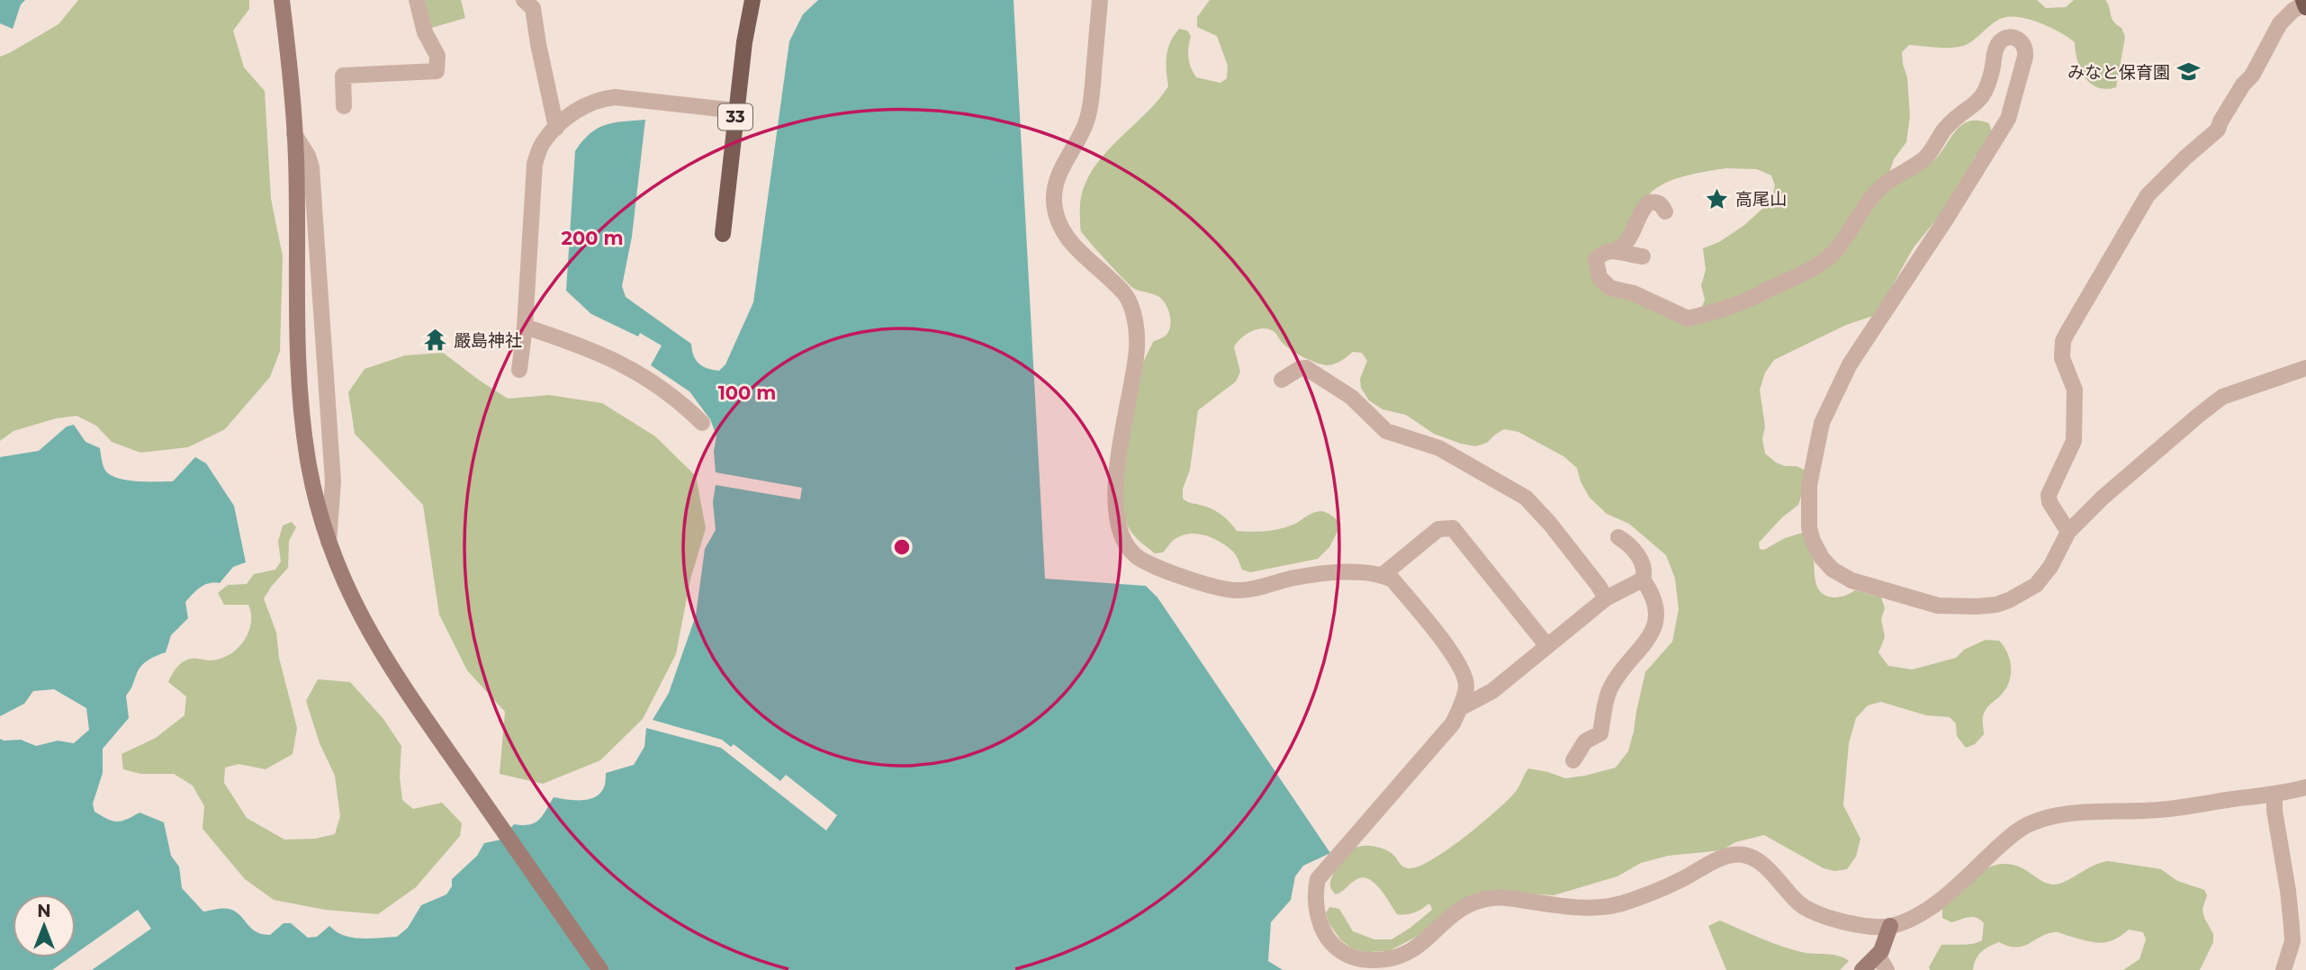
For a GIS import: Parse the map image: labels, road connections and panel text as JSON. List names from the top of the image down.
{
  "streets": {
    "main road": ["33"]
  },
  "places": {
    "school or university": ["みなと保育園"],
    "place": ["高尾山"],
    "temple": ["嚴島神社"]
  },
  "north": "top",
  "rings": ["200 m", "100 m"]
}
